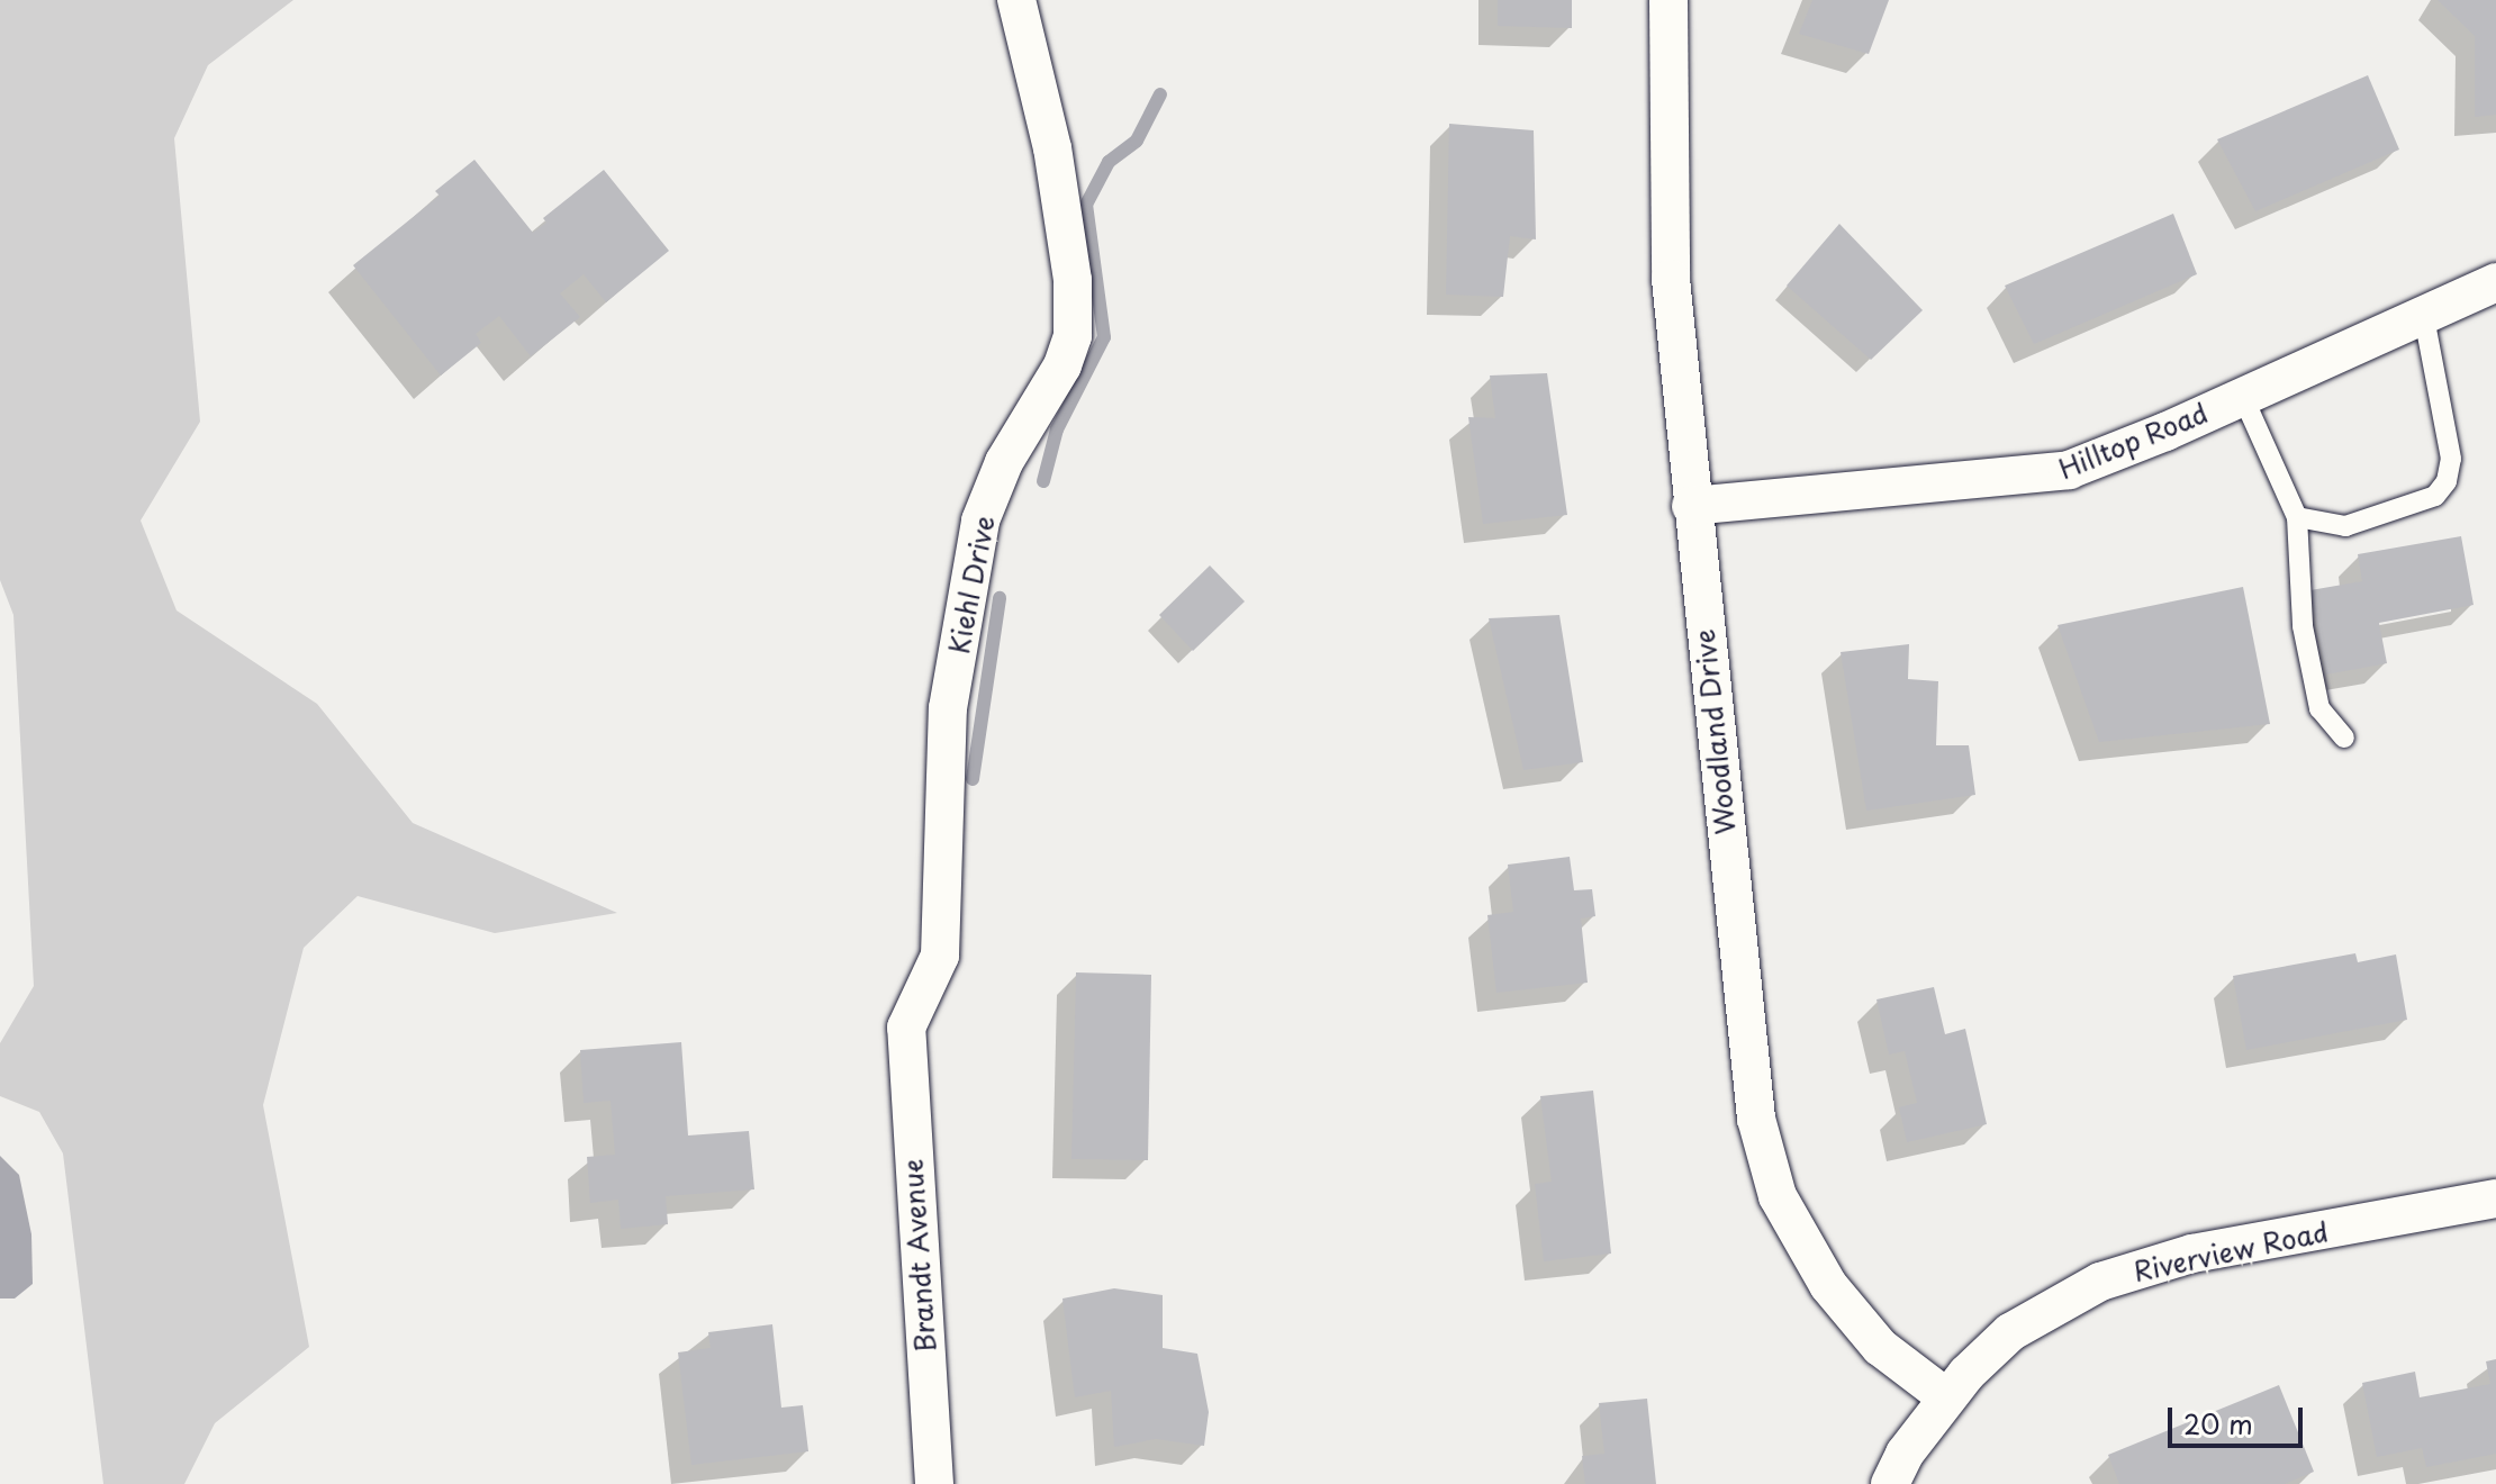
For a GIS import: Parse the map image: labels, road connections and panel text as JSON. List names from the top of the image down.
{
  "streets": {
    "street": [
      "Hilltop Road",
      "Kiehl Drive",
      "Woodland Drive",
      "Riverview Road",
      "Brandt Avenue"
    ]
  },
  "crossings": [
    ["Hilltop Road", "Woodland Drive"],
    ["Kiehl Drive", "Brandt Avenue"],
    ["Woodland Drive", "Riverview Road"]
  ],
  "scale_bar": "20 m"
}
